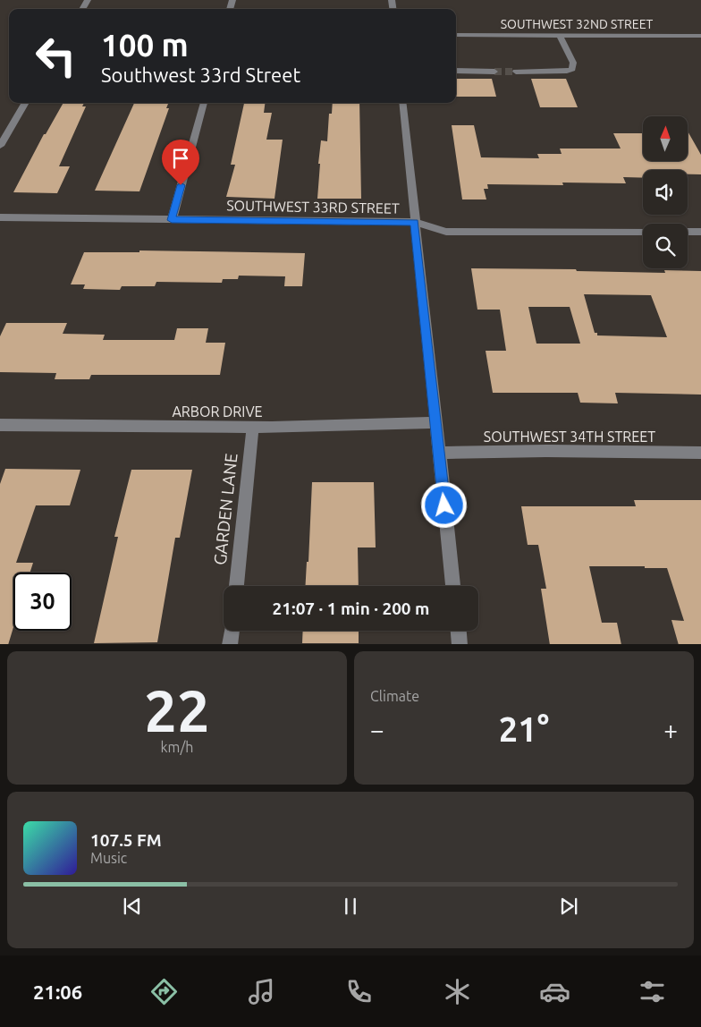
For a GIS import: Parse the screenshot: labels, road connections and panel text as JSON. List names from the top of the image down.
{
  "streets": {
    "street": [
      "SOUTHWEST 32ND STREET",
      "SOUTHWEST 33RD STREET",
      "ARBOR DRIVE",
      "SOUTHWEST 34TH STREET",
      "GARDEN LANE"
    ]
  },
  "crossings": [
    ["ARBOR DRIVE", "GARDEN LANE"]
  ],
  "north": "top",
  "page": {
    "turn": ["100 m", "Southwest 33rd Street"],
    "limit": "30",
    "trip": "21:07 · 1 min · 200 m",
    "tile": [
      ["22", "km/h"],
      "Climate"
    ],
    "heat": ["−", "21°", "+"],
    "song": ["107.5 FM", "Music"],
    "tabs": "21:06"
  }
}
